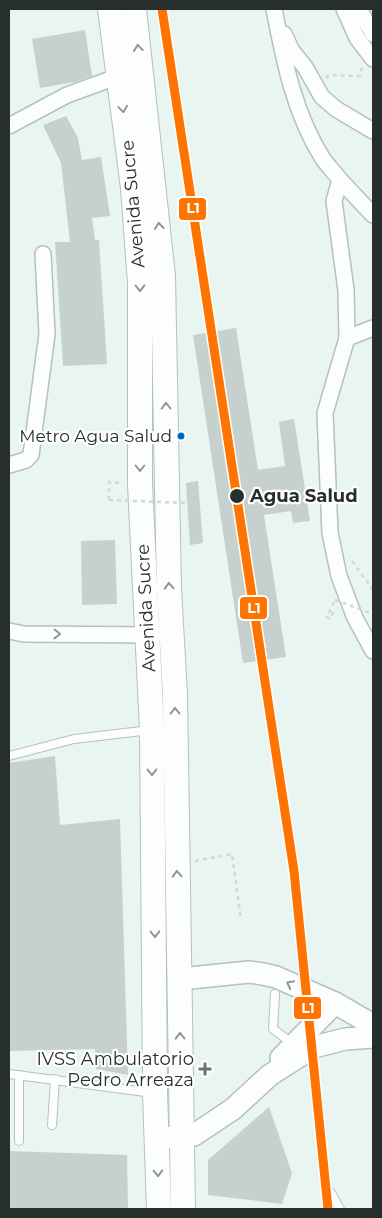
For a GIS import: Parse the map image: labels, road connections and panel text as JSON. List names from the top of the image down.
{
  "streets": {
    "main road": ["Avenida Sucre"]
  },
  "places": {
    "other": ["Metro Agua Salud", "Agua Salud"],
    "health": ["IVSS Ambulatorio Pedro Arreaza"]
  },
  "lines": ["transit line L1"]
}
